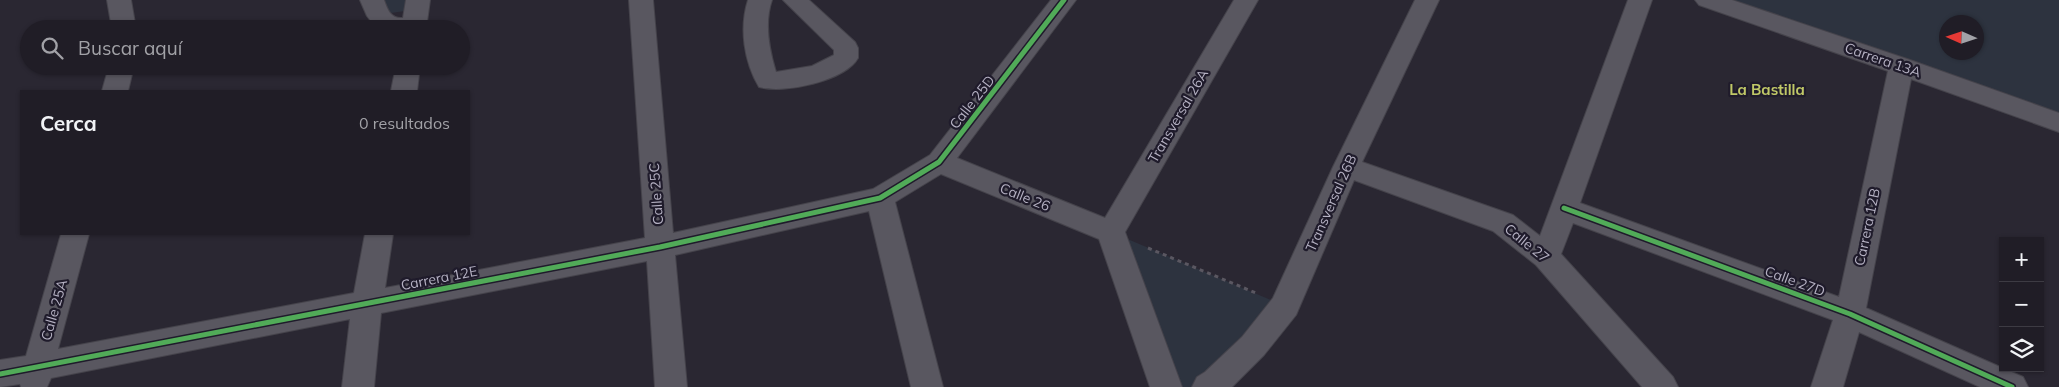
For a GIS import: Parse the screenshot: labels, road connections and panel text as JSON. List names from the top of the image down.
{
  "streets": {
    "street": [
      "Carrera 13A",
      "Calle 25D",
      "Transversal 26A",
      "Calle 25C",
      "Calle 26",
      "Transversal 26B",
      "Carrera 12B",
      "Calle 27",
      "Carrera 12E",
      "Calle 27D",
      "Calle 25A"
    ]
  },
  "crossings": [
    ["Carrera 13A", "Carrera 12B"],
    ["Calle 25D", "Calle 26"],
    ["Calle 25D", "Carrera 12E"],
    ["Transversal 26A", "Calle 26"],
    ["Calle 25C", "Carrera 12E"],
    ["Transversal 26B", "Calle 27"],
    ["Carrera 12B", "Calle 27D"],
    ["Carrera 12E", "Calle 25A"]
  ],
  "districts": ["La Bastilla"],
  "north": "left",
  "page": {
    "search": "Buscar aquí",
    "heading": ["Cerca", "0 resultados"],
    "map_buttons": ["+", "−"]
  }
}
